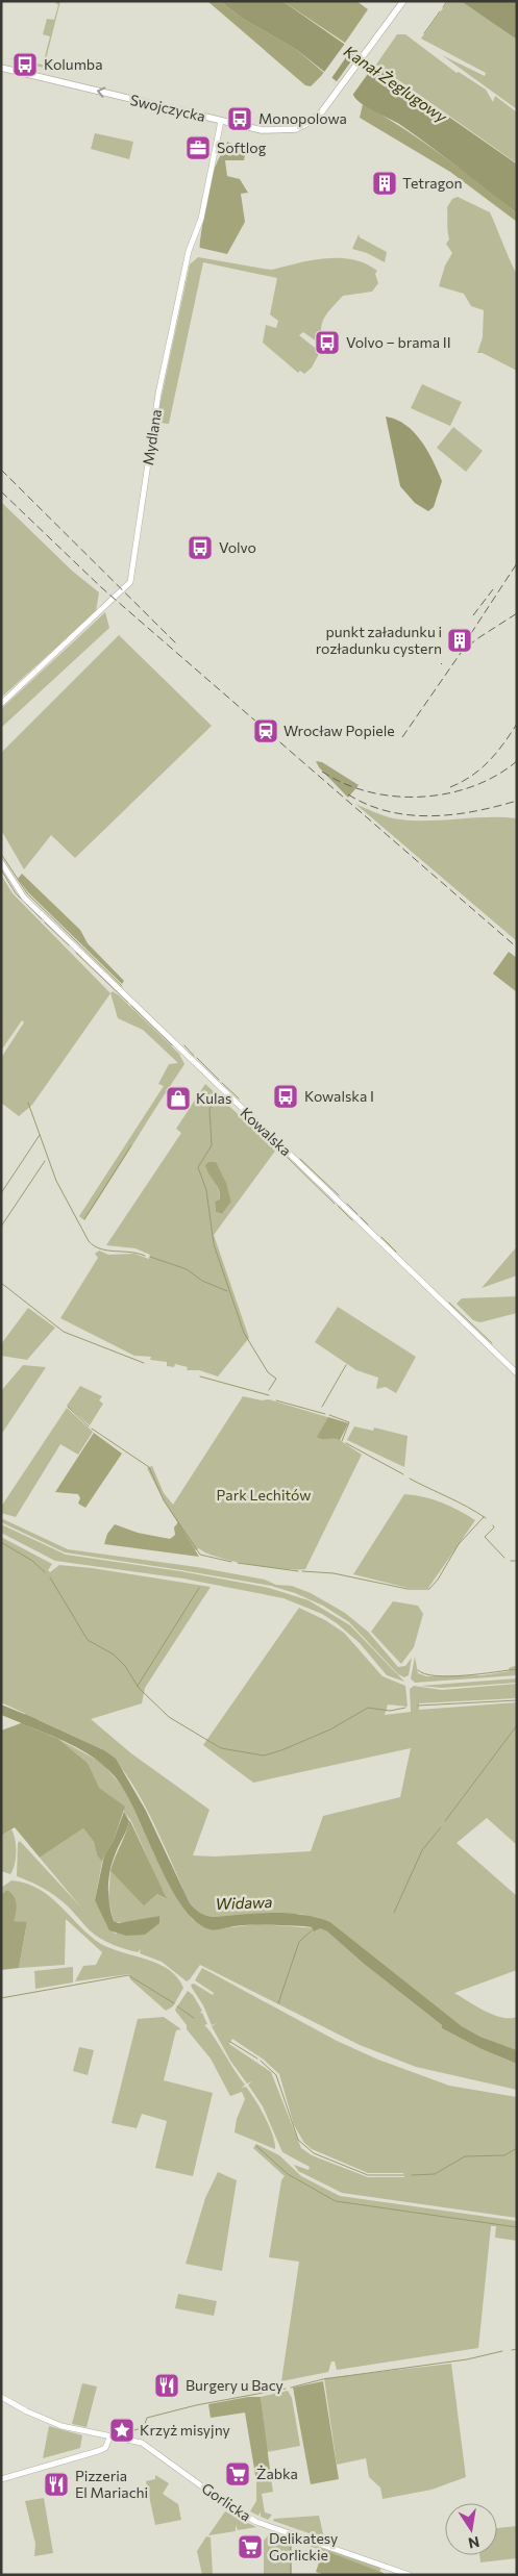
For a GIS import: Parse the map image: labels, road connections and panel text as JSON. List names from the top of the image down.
{
  "streets": {
    "main road": ["Swojczycka"],
    "street": ["Mydlana", "Kowalska", "Gorlicka"]
  },
  "crossings": [
    ["Swojczycka", "Mydlana"]
  ],
  "one_way": ["Swojczycka"],
  "water": ["Kanał Żeglugowy", "Widawa"],
  "parks": ["Park Lechitów"],
  "places": {
    "bus stop": [
      "Kolumba",
      "Monopolowa",
      "Volvo – brama II",
      "Volvo",
      "Kowalska I"
    ],
    "office": ["Softlog"],
    "building": ["Tetragon", "punkt załadunku i rozładunku cystern"],
    "station": ["Wrocław Popiele"],
    "shop": ["Kulas"],
    "restaurant": ["Burgery u Bacy", "Pizzeria El Mariachi"],
    "place": ["Krzyż misyjny"],
    "supermarket": ["Żabka", "Delikatesy Gorlickie"]
  },
  "north": "bottom"
}
